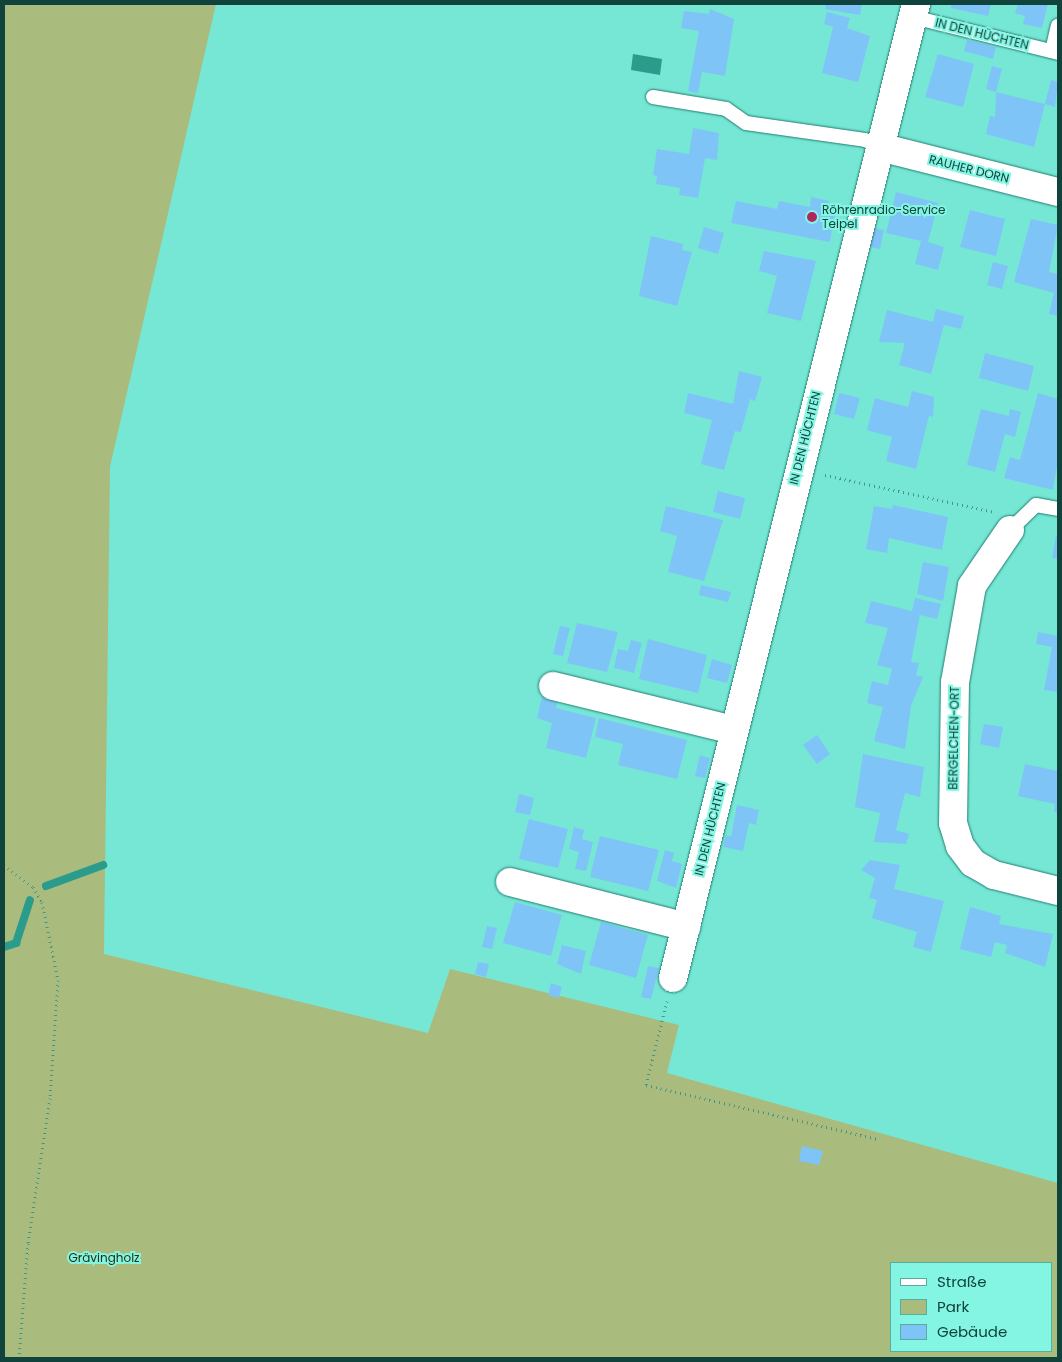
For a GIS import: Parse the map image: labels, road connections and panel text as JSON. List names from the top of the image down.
{
  "streets": {
    "street": ["IN DEN HÜCHTEN", "RAUHER DORN", "BERGELCHEN-ORT"]
  },
  "crossings": [
    ["IN DEN HÜCHTEN", "RAUHER DORN"]
  ],
  "parks": ["Grävingholz"],
  "places": ["Röhrenradio-Service Teipel"],
  "legend": ["Straße", "Park", "Gebäude"]
}
